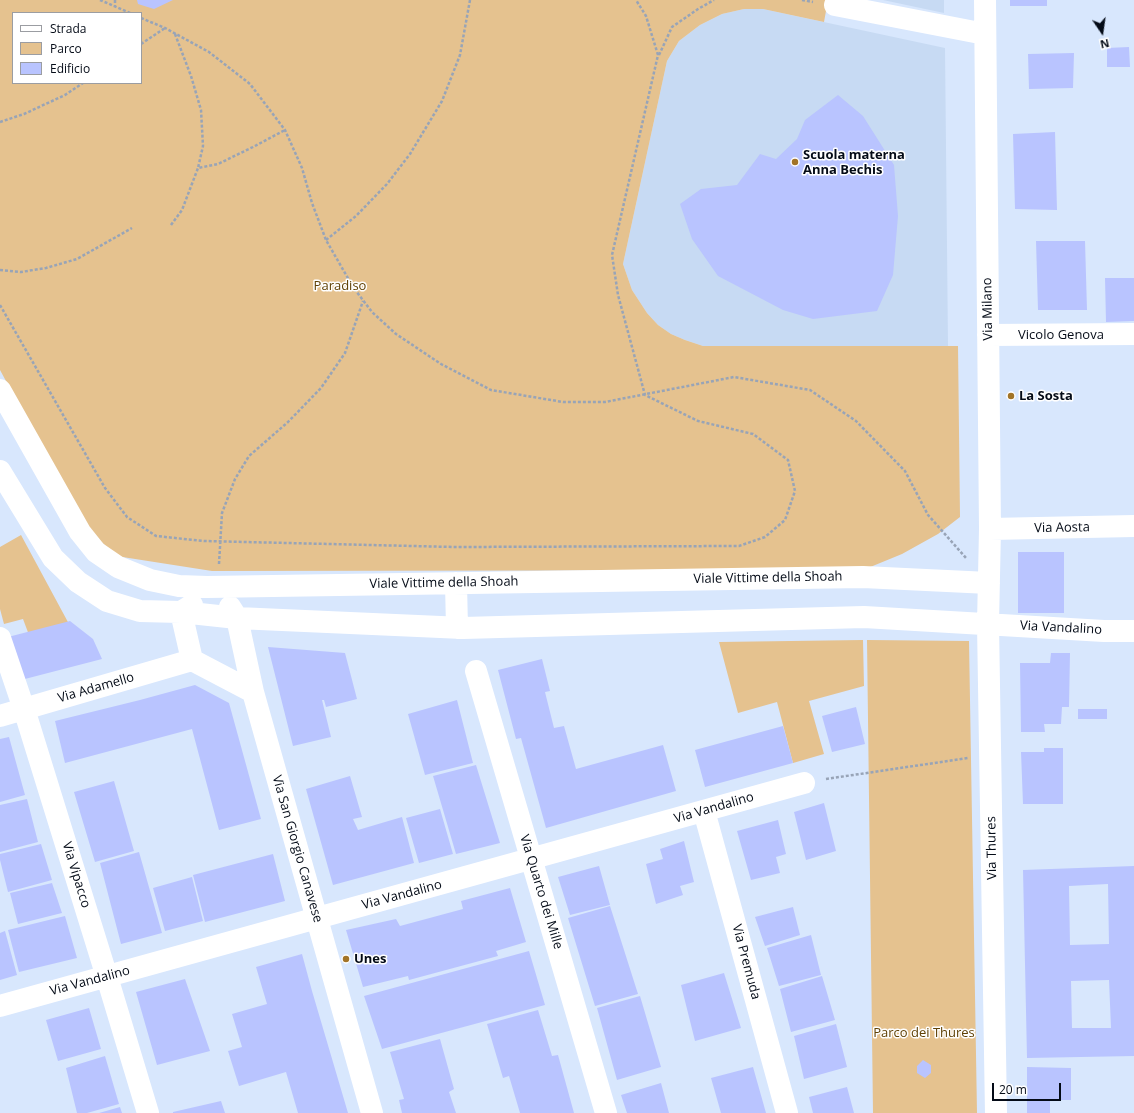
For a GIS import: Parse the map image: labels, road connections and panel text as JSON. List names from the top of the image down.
{
  "streets": {
    "street": [
      "Via Milano",
      "Vicolo Genova",
      "Via Aosta",
      "Viale Vittime della Shoah",
      "Via Vandalino",
      "Via Adamello",
      "Via Thures",
      "Via San Giorgio Canavese",
      "Via Vipacco",
      "Via Quarto dei Mille",
      "Via Premuda"
    ]
  },
  "crossings": [
    ["Via Milano", "Vicolo Genova"],
    ["Via Milano", "Via Aosta"],
    ["Via Milano", "Viale Vittime della Shoah"],
    ["Via Milano", "Via Thures"],
    ["Viale Vittime della Shoah", "Via Thures"],
    ["Viale Vittime della Shoah", "Via San Giorgio Canavese"],
    ["Via Vandalino", "Via Thures"],
    ["Via Vandalino", "Via San Giorgio Canavese"],
    ["Via Vandalino", "Via Vipacco"],
    ["Via Vandalino", "Via Quarto dei Mille"],
    ["Via Vandalino", "Via Premuda"],
    ["Via Adamello", "Via Vipacco"]
  ],
  "parks": ["Paradiso", "Parco dei Thures"],
  "places": ["Scuola materna Anna Bechis", "La Sosta", "Unes"],
  "legend": ["Strada", "Parco", "Edificio"],
  "scale_bar": "20 m",
  "north": "bottom"
}
